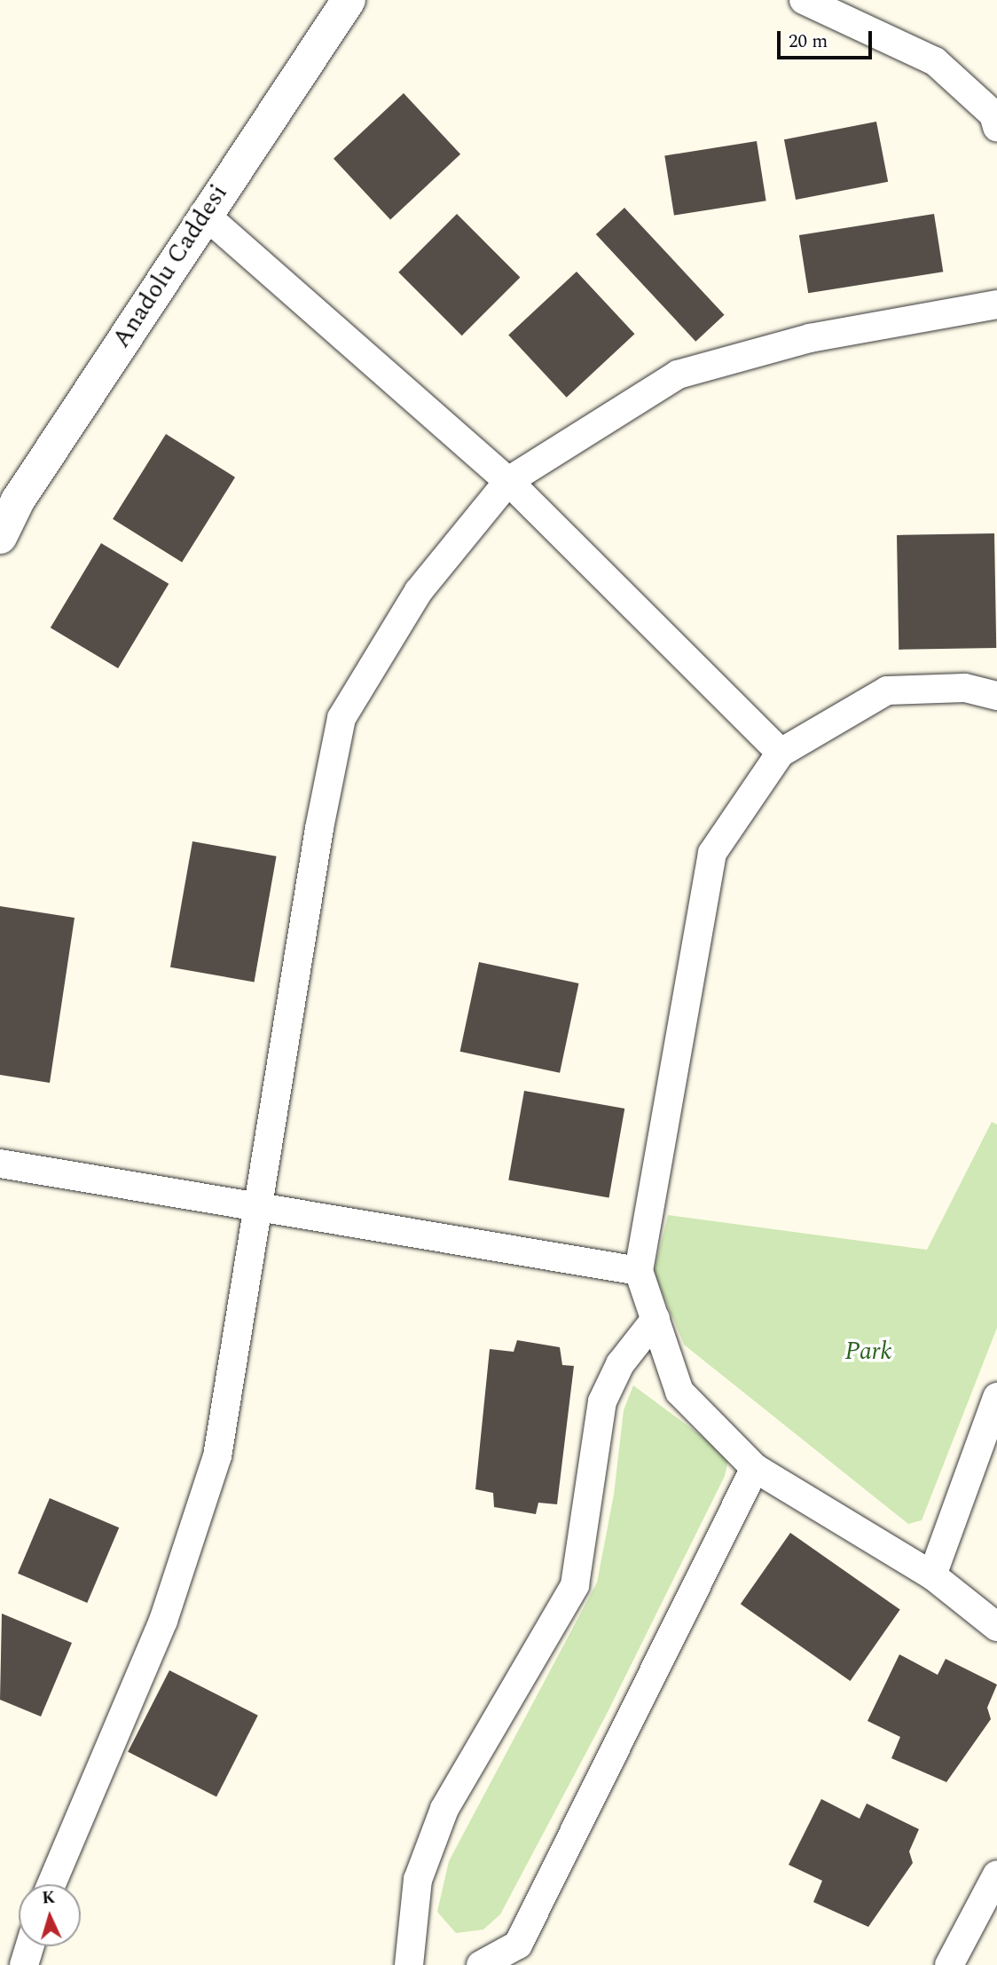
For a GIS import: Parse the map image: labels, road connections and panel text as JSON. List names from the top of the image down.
{
  "streets": {
    "street": ["Anadolu Caddesi"]
  },
  "parks": ["Park"],
  "scale_bar": "20 m",
  "north": "top"
}
